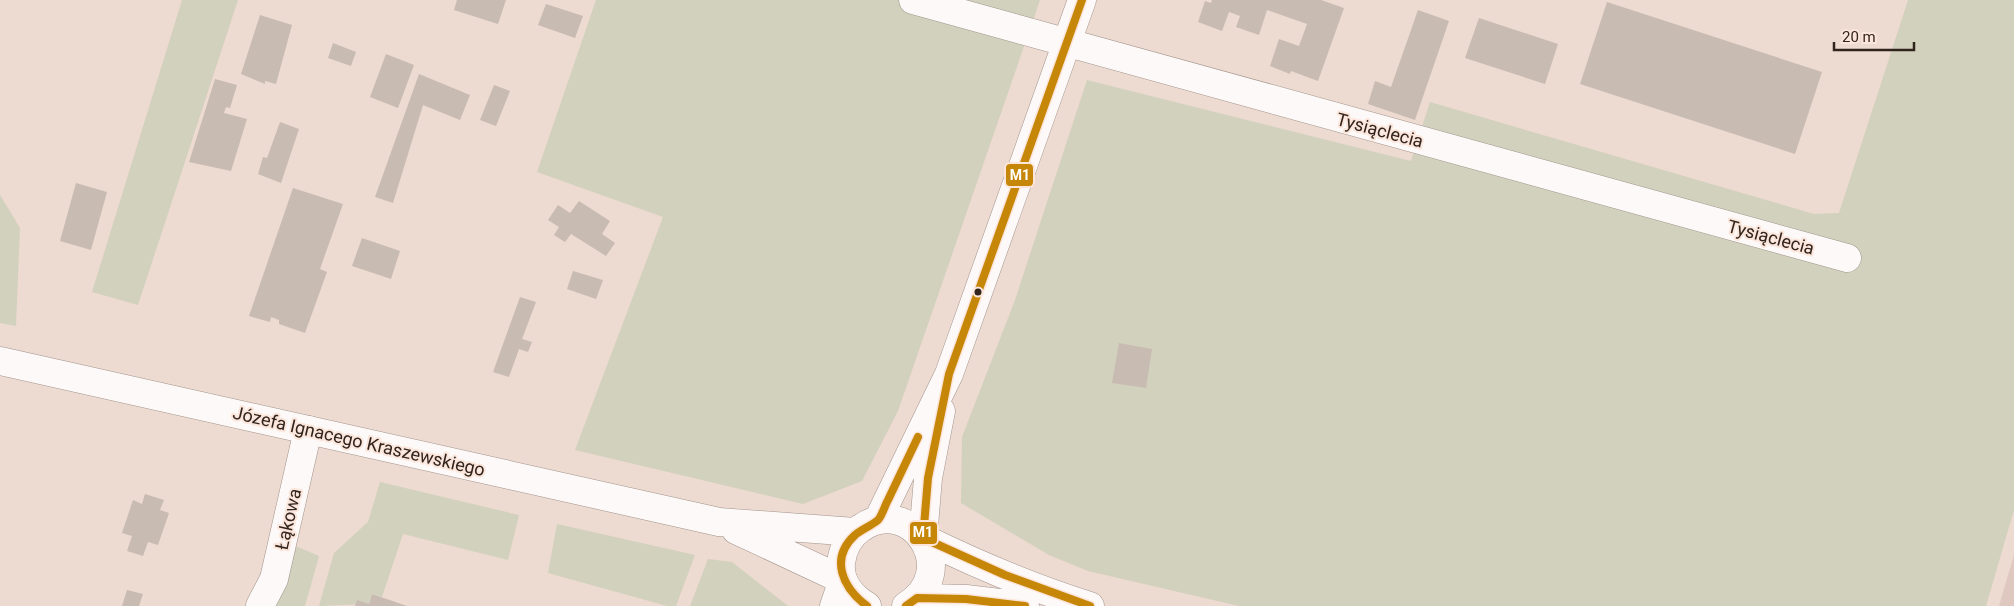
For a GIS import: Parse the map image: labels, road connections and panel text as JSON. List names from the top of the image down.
{
  "streets": {
    "street": ["Tysiąclecia", "Józefa Ignacego Kraszewskiego", "Łąkowa"]
  },
  "crossings": [
    ["Józefa Ignacego Kraszewskiego", "Łąkowa"]
  ],
  "lines": ["transit line M1"],
  "scale_bar": "20 m"
}
